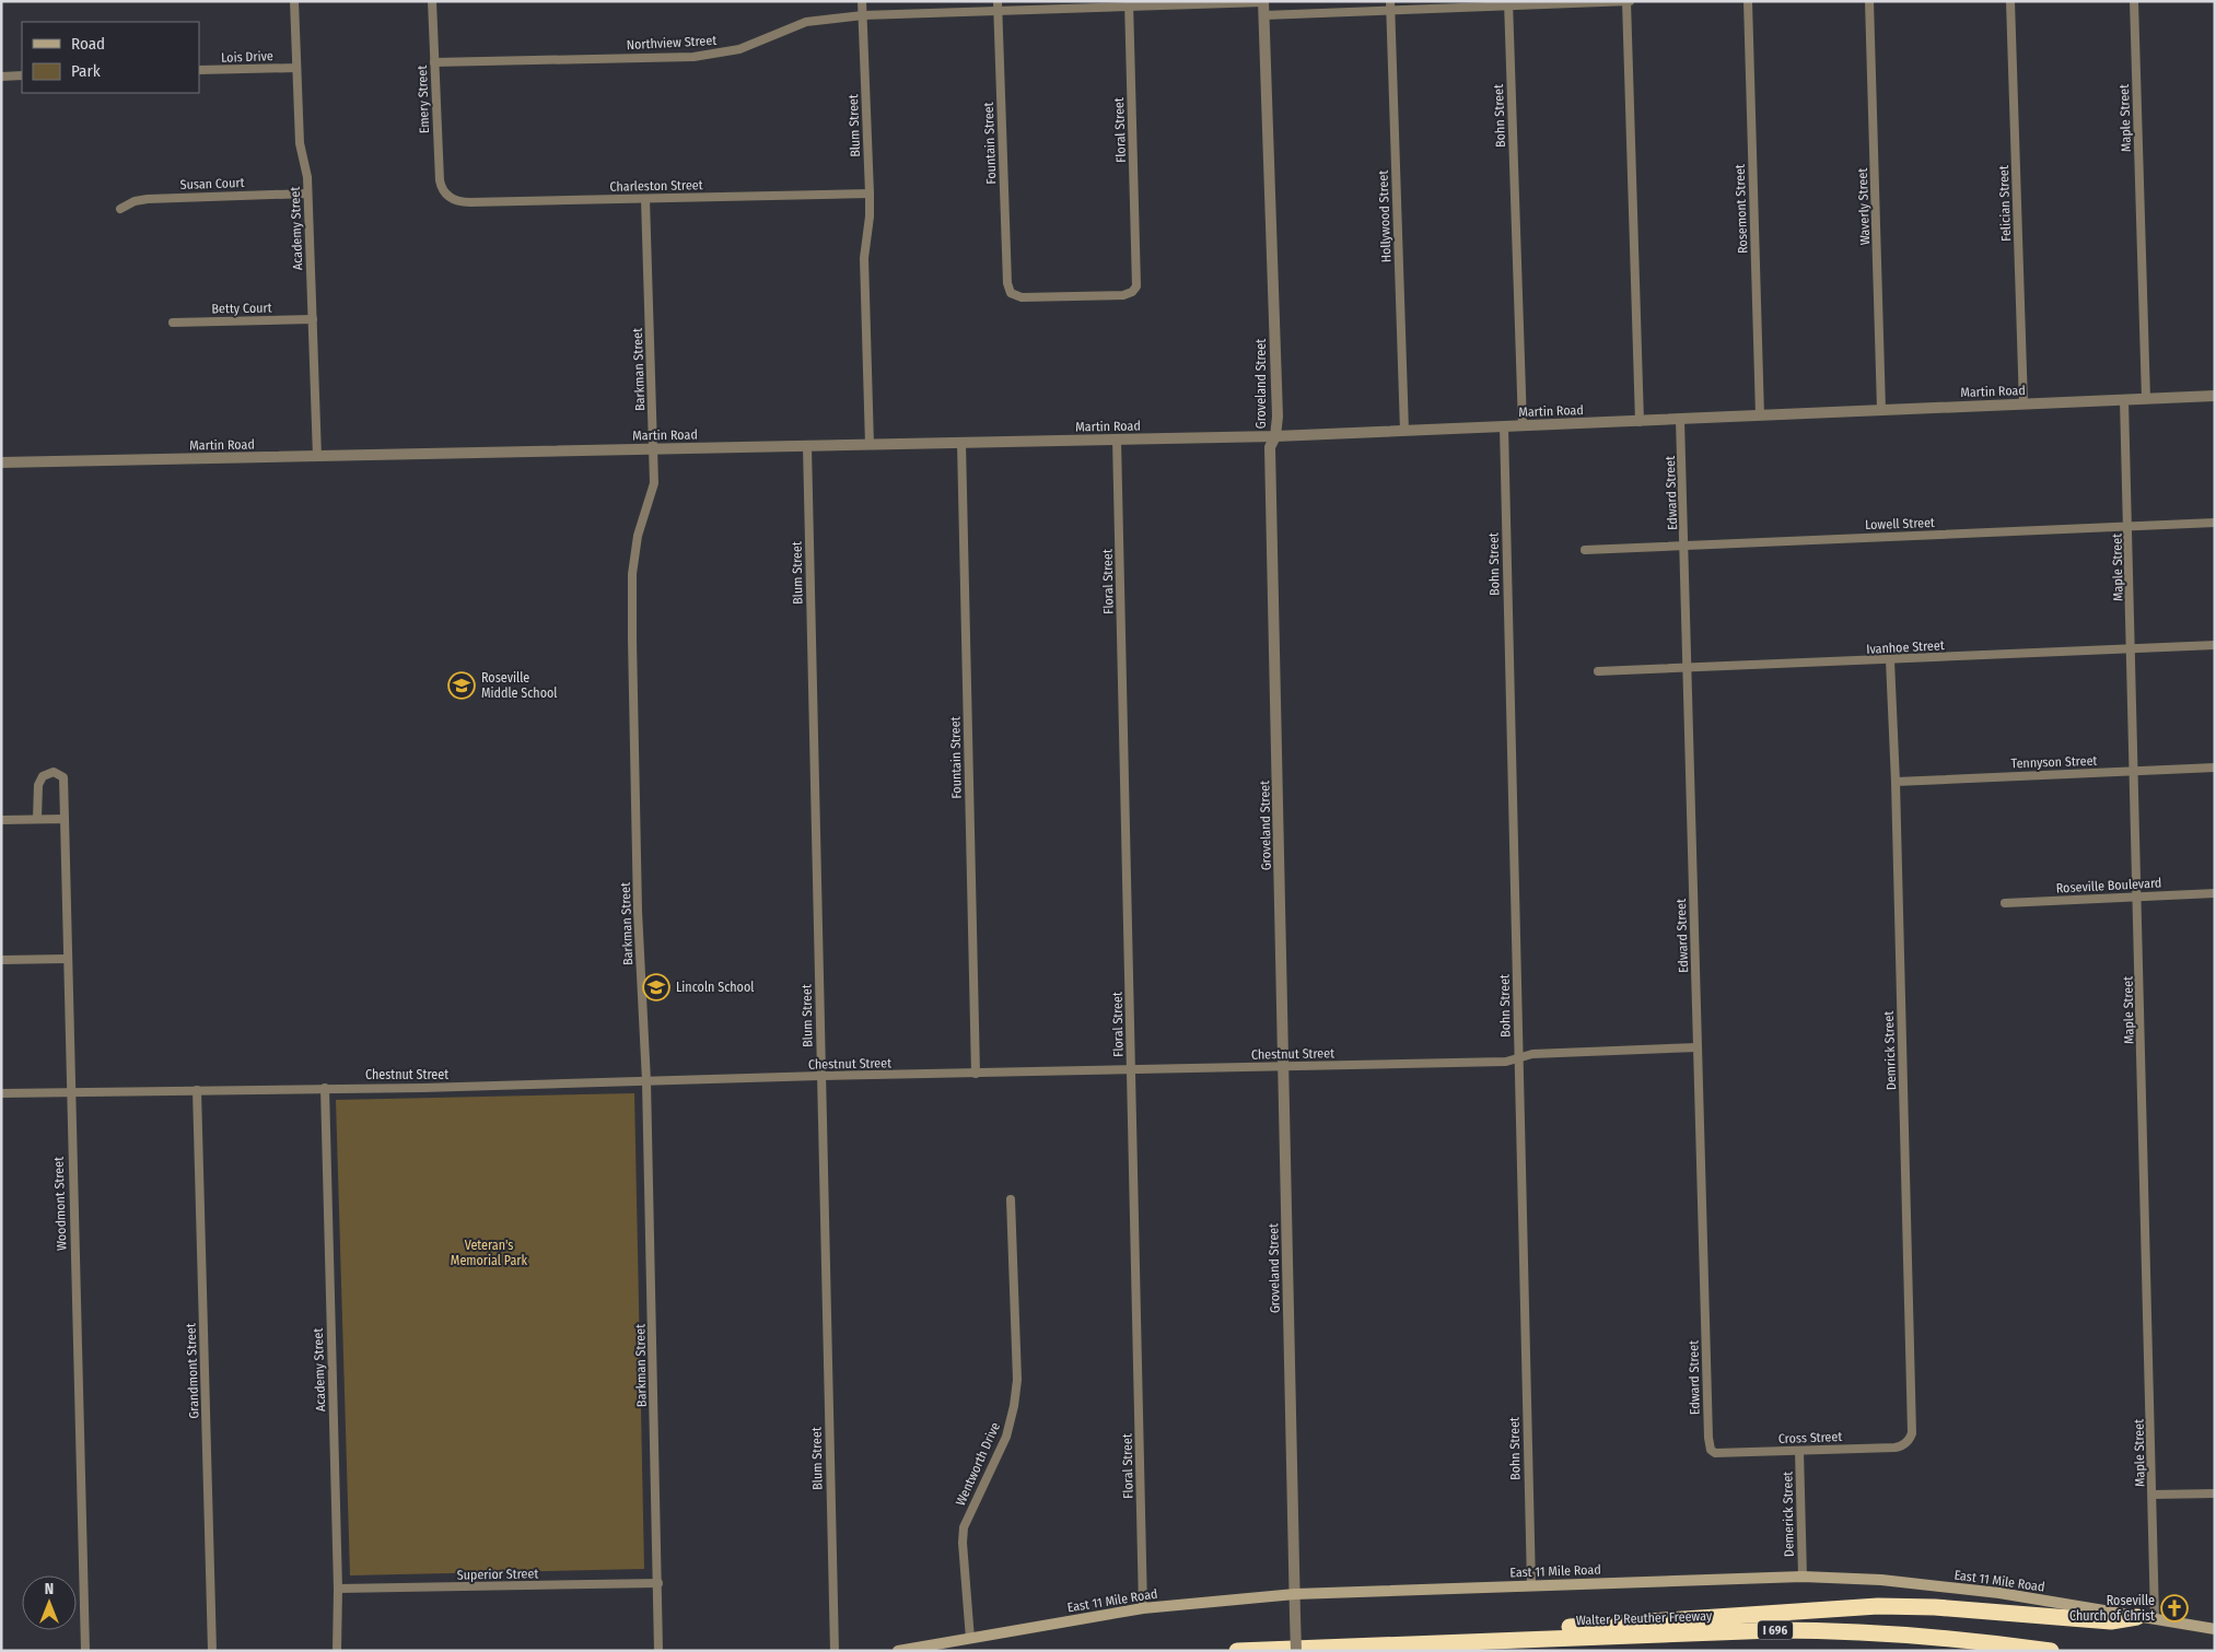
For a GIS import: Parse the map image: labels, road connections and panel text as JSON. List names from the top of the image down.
{
  "streets": {
    "highway": ["Walter P Reuther Freeway", "I 696"],
    "main road": ["East 11 Mile Road"],
    "street": [
      "Northview Street",
      "Lois Drive",
      "Emery Street",
      "Bohn Street",
      "Maple Street",
      "Blum Street",
      "Floral Street",
      "Fountain Street",
      "Susan Court",
      "Charleston Street",
      "Felician Street",
      "Waverly Street",
      "Rosemont Street",
      "Hollywood Street",
      "Academy Street",
      "Betty Court",
      "Barkman Street",
      "Groveland Street",
      "Martin Road",
      "Edward Street",
      "Lowell Street",
      "Ivanhoe Street",
      "Tennyson Street",
      "Roseville Boulevard",
      "Demrick Street",
      "Chestnut Street",
      "Woodmont Street",
      "Grandmont Street",
      "Cross Street",
      "Wentworth Drive",
      "Demerick Street",
      "Superior Street"
    ]
  },
  "crossings": [
    ["Northview Street", "Emery Street"],
    ["Northview Street", "Blum Street"],
    ["Northview Street", "Floral Street"],
    ["Northview Street", "Fountain Street"],
    ["Northview Street", "Groveland Street"],
    ["Lois Drive", "Academy Street"],
    ["Emery Street", "Charleston Street"],
    ["Bohn Street", "Martin Road"],
    ["Bohn Street", "Chestnut Street"],
    ["Bohn Street", "East 11 Mile Road"],
    ["Maple Street", "Martin Road"],
    ["Maple Street", "Lowell Street"],
    ["Maple Street", "Ivanhoe Street"],
    ["Maple Street", "Tennyson Street"],
    ["Maple Street", "Roseville Boulevard"],
    ["Maple Street", "East 11 Mile Road"],
    ["Blum Street", "Charleston Street"],
    ["Blum Street", "Martin Road"],
    ["Blum Street", "Chestnut Street"],
    ["Floral Street", "Fountain Street"],
    ["Floral Street", "Martin Road"],
    ["Floral Street", "Chestnut Street"],
    ["Floral Street", "East 11 Mile Road"],
    ["Fountain Street", "Martin Road"],
    ["Fountain Street", "Chestnut Street"],
    ["Susan Court", "Academy Street"],
    ["Charleston Street", "Barkman Street"],
    ["Felician Street", "Martin Road"],
    ["Waverly Street", "Martin Road"],
    ["Rosemont Street", "Martin Road"],
    ["Hollywood Street", "Martin Road"],
    ["Academy Street", "Betty Court"],
    ["Academy Street", "Martin Road"],
    ["Academy Street", "Chestnut Street"],
    ["Academy Street", "Superior Street"],
    ["Barkman Street", "Martin Road"],
    ["Barkman Street", "Chestnut Street"],
    ["Barkman Street", "Superior Street"],
    ["Groveland Street", "Martin Road"],
    ["Groveland Street", "Chestnut Street"],
    ["Groveland Street", "East 11 Mile Road"],
    ["Martin Road", "Edward Street"],
    ["Edward Street", "Lowell Street"],
    ["Edward Street", "Ivanhoe Street"],
    ["Edward Street", "Chestnut Street"],
    ["Edward Street", "Cross Street"],
    ["Ivanhoe Street", "Demrick Street"],
    ["Tennyson Street", "Demrick Street"],
    ["Demrick Street", "Cross Street"],
    ["Chestnut Street", "Woodmont Street"],
    ["Chestnut Street", "Grandmont Street"],
    ["Cross Street", "Demerick Street"],
    ["Wentworth Drive", "East 11 Mile Road"],
    ["Demerick Street", "East 11 Mile Road"]
  ],
  "parks": ["Veteran's Memorial Park"],
  "places": {
    "school or university": ["Roseville Middle School", "Lincoln School"],
    "church": ["Roseville Church of Christ"]
  },
  "legend": ["Road", "Park"],
  "north": "top"
}
